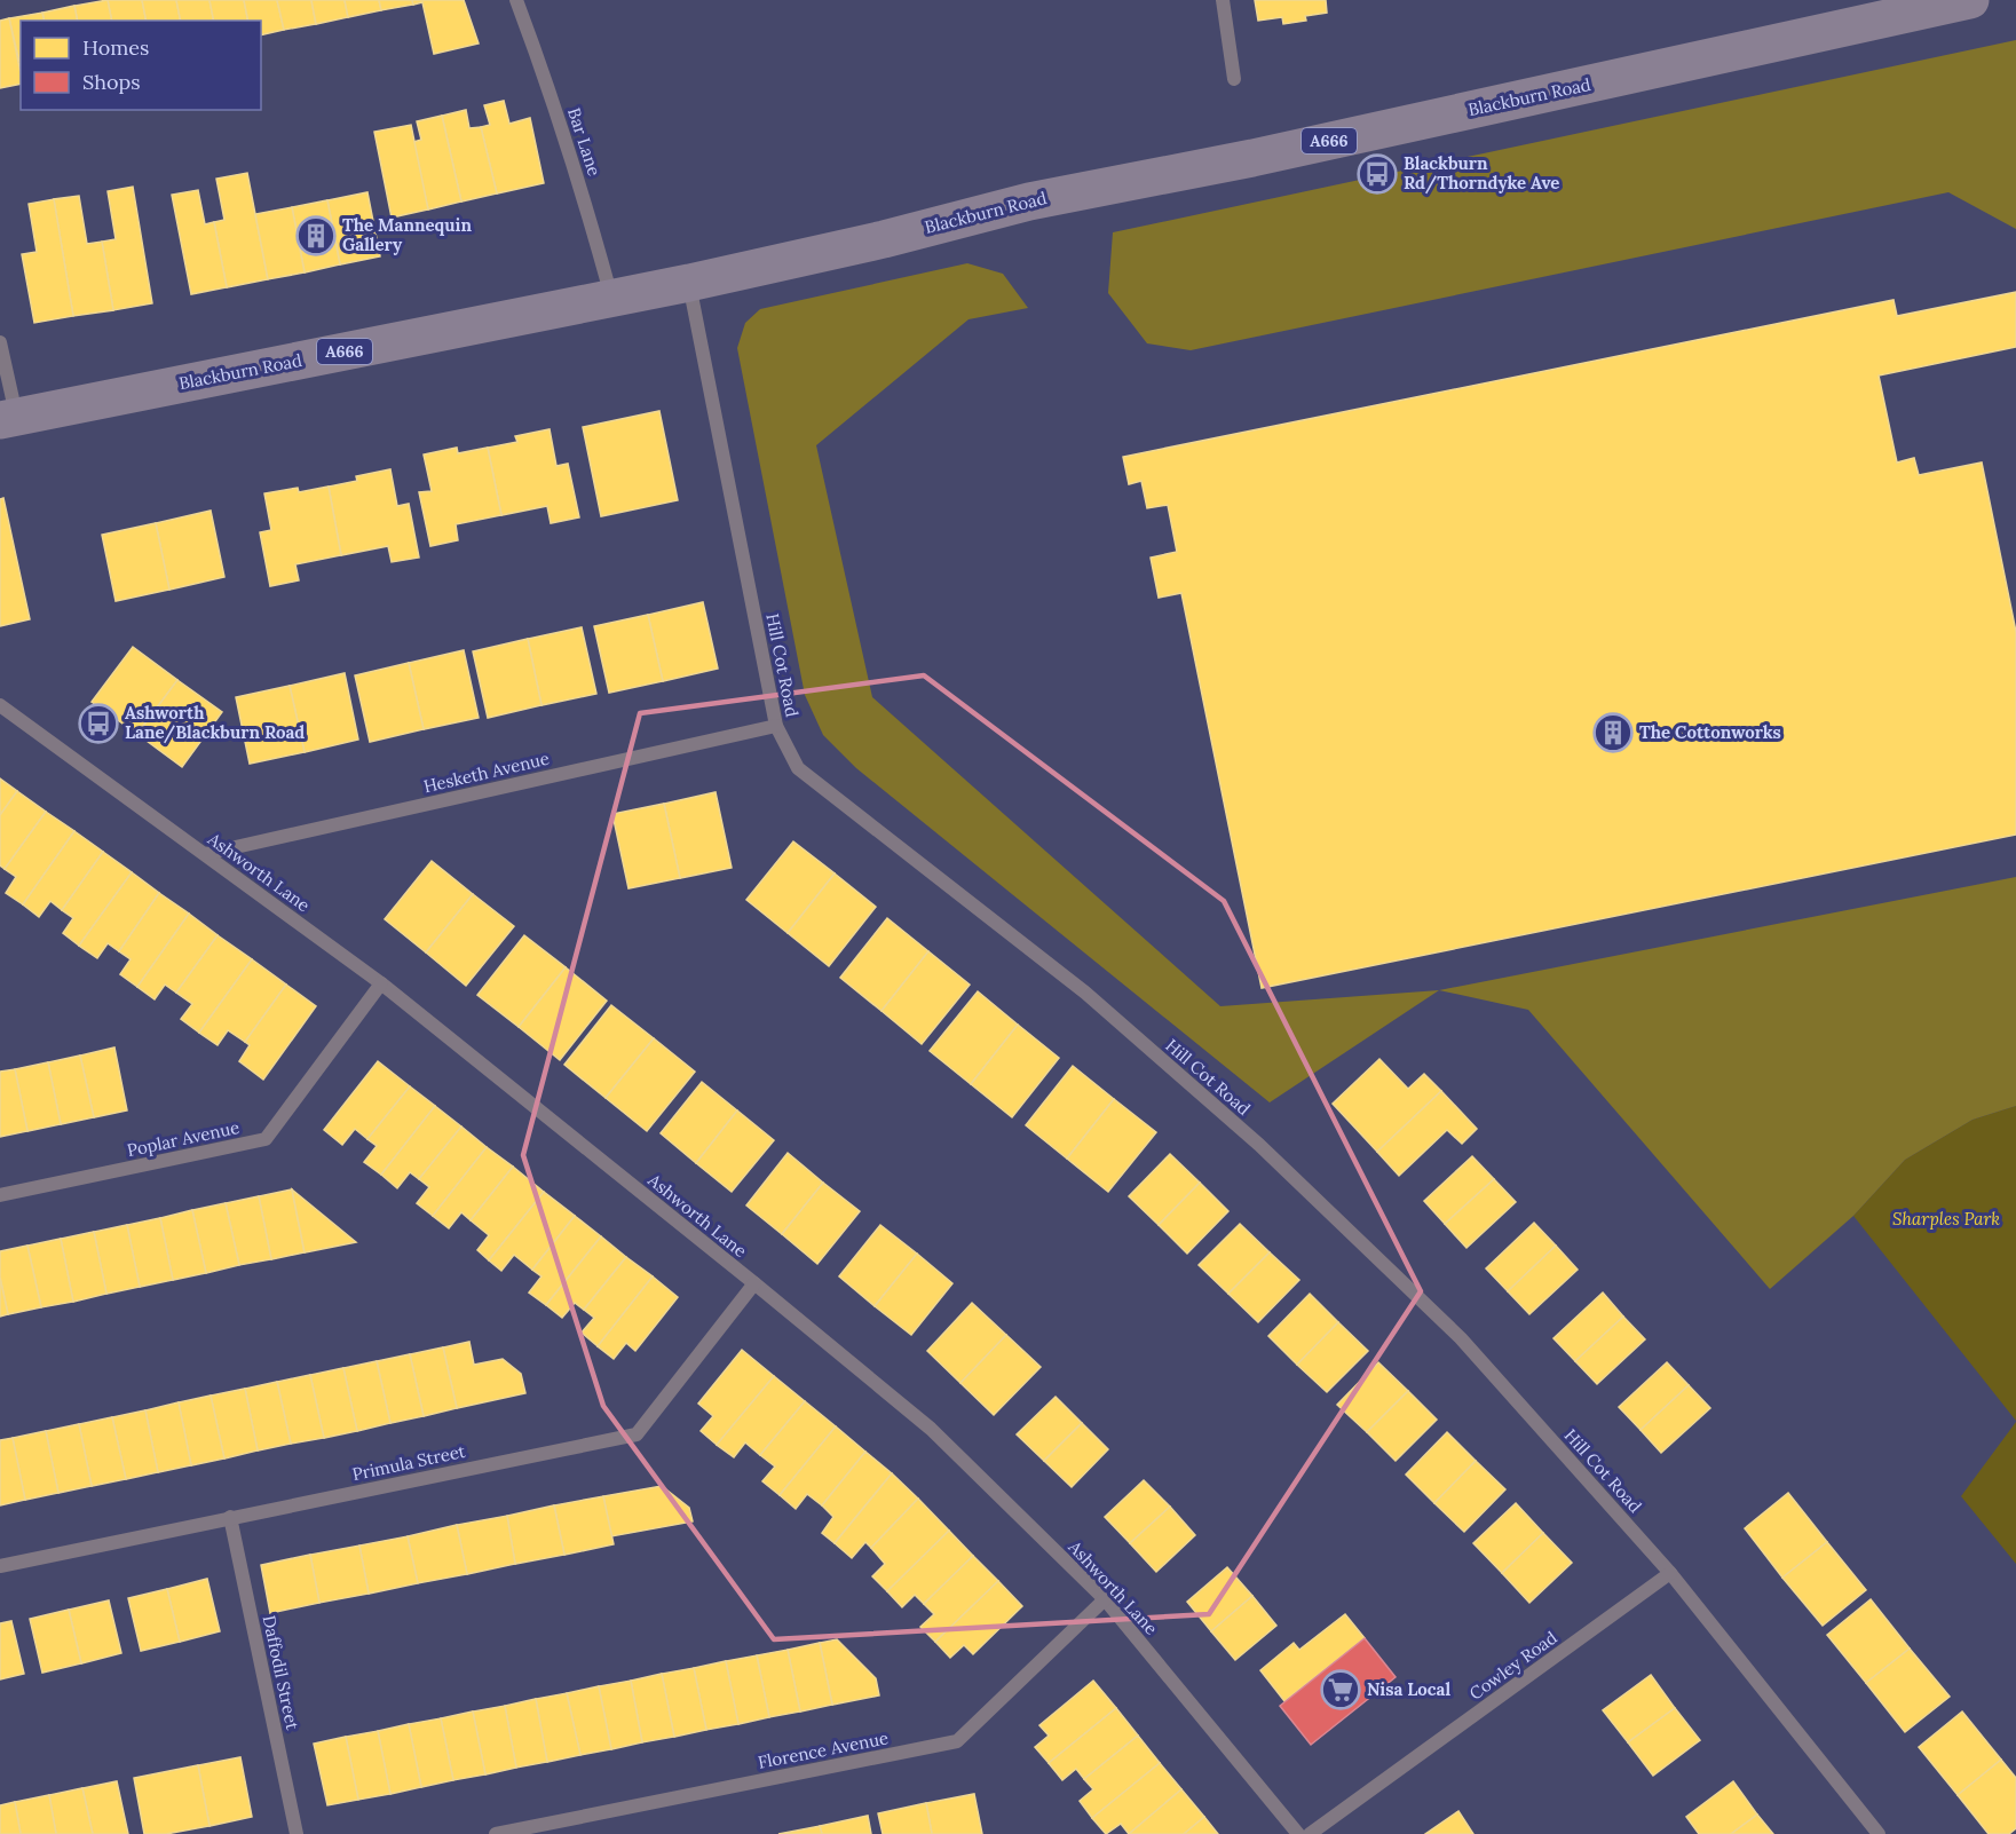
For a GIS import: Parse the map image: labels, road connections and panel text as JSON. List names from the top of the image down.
{
  "streets": {
    "highway": ["Blackburn Road", "A666"],
    "street": [
      "Bar Lane",
      "Hill Cot Road",
      "Hesketh Avenue",
      "Ashworth Lane",
      "Poplar Avenue",
      "Primula Street",
      "Cowley Road",
      "Daffodil Street",
      "Florence Avenue"
    ]
  },
  "crossings": [
    ["Blackburn Road", "Bar Lane"],
    ["Blackburn Road", "Hill Cot Road"],
    ["Hill Cot Road", "Hesketh Avenue"],
    ["Hill Cot Road", "Cowley Road"],
    ["Hesketh Avenue", "Ashworth Lane"],
    ["Ashworth Lane", "Poplar Avenue"],
    ["Ashworth Lane", "Primula Street"],
    ["Ashworth Lane", "Florence Avenue"],
    ["Primula Street", "Daffodil Street"]
  ],
  "parks": ["Sharples Park"],
  "places": {
    "bus stop": ["Blackburn Rd/Thorndyke Ave", "Ashworth Lane/Blackburn Road"],
    "building": ["The Mannequin Gallery", "The Cottonworks"],
    "supermarket": ["Nisa Local"]
  },
  "legend": ["Homes", "Shops"]
}
